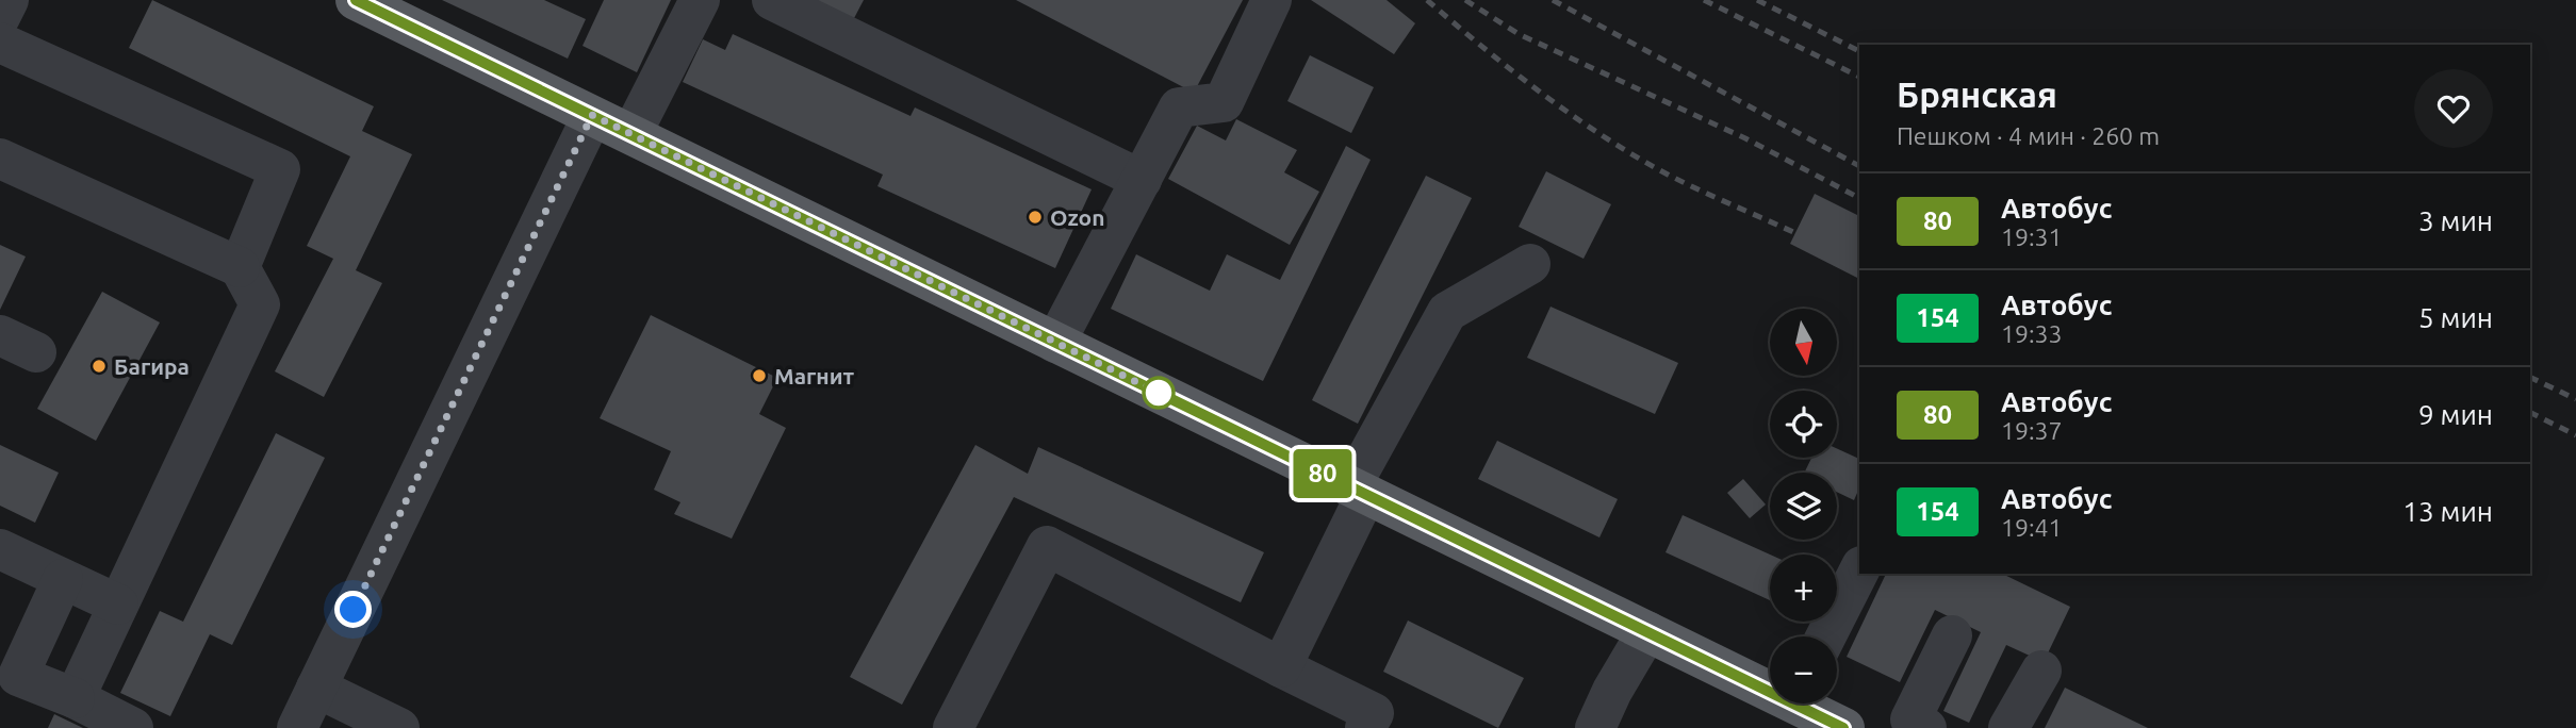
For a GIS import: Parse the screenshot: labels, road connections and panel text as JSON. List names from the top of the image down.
{
  "places": ["Ozon", "Багира", "Магнит"],
  "lines": ["bus line 80"],
  "north": "bottom",
  "page": {
    "on_map": "80",
    "heading": ["Брянская", "Пешком · 4 мин · 260 m"],
    "list": [
      {
        "mark": "80",
        "name": "Автобус",
        "note": "19:31",
        "value": "3 мин"
      },
      {
        "mark": "154",
        "name": "Автобус",
        "note": "19:33",
        "value": "5 мин"
      },
      {
        "mark": "80",
        "name": "Автобус",
        "note": "19:37",
        "value": "9 мин"
      },
      {
        "mark": "154",
        "name": "Автобус",
        "note": "19:41",
        "value": "13 мин"
      }
    ],
    "map_buttons": ["+", "−"]
  }
}
